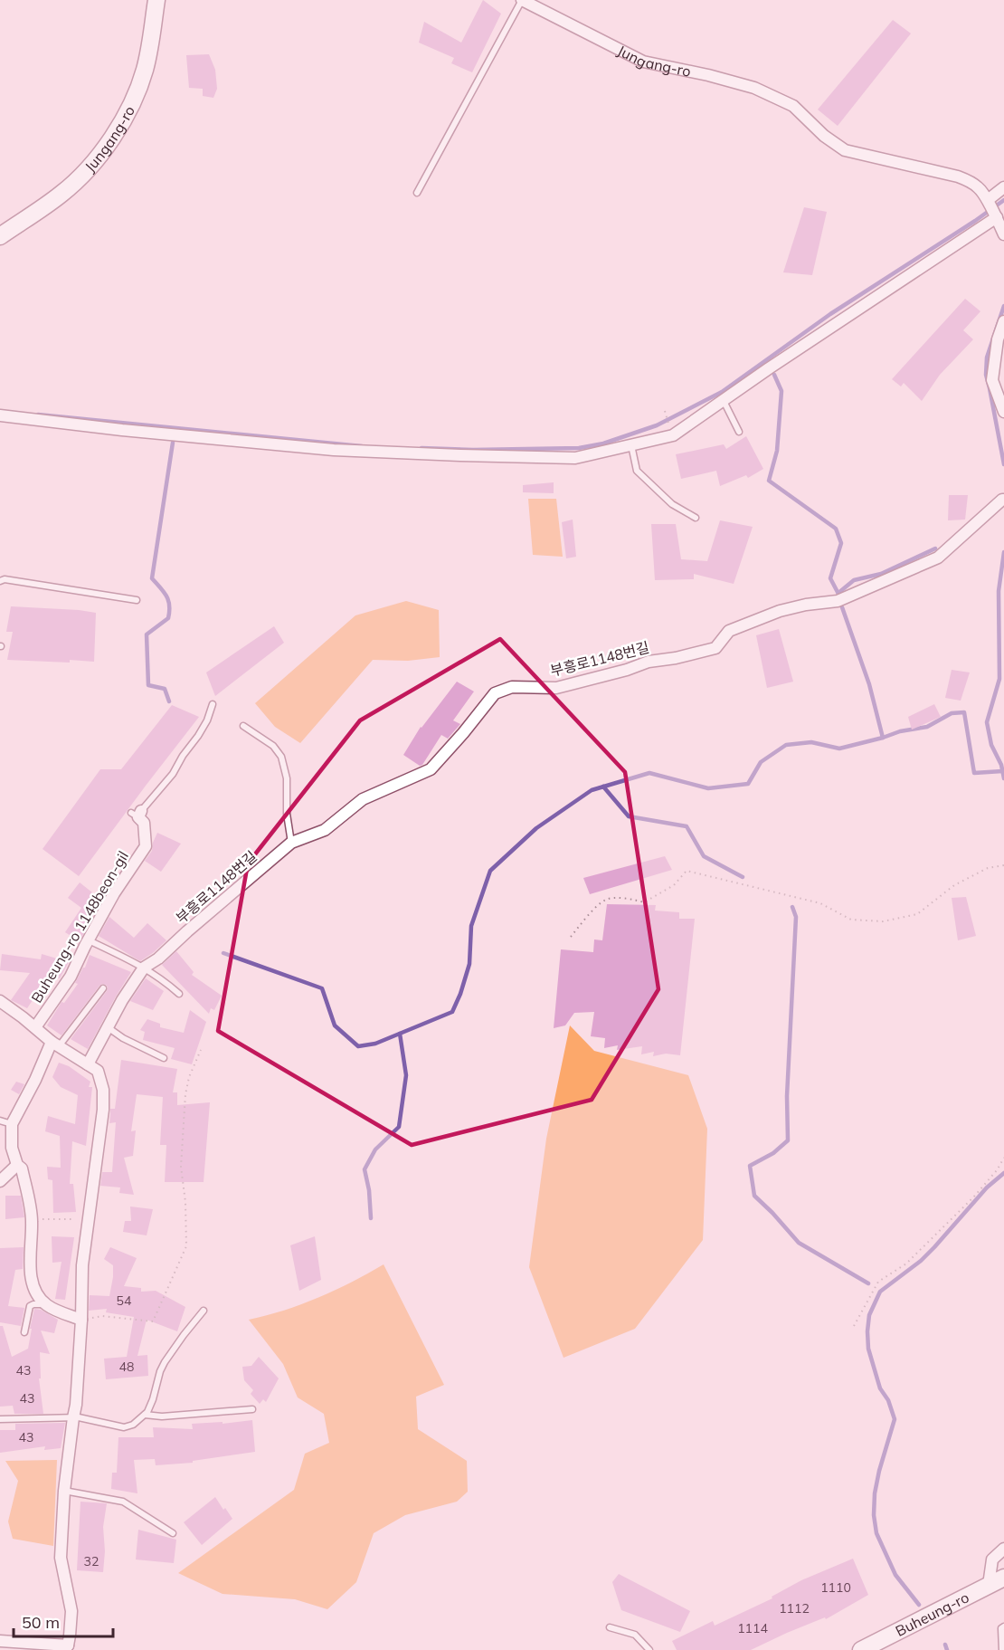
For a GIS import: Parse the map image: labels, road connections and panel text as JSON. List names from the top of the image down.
{
  "streets": {
    "main road": ["Jungang-ro", "Buheung-ro"],
    "street": ["부흥로1148번길", "Buheung-ro 1148beon-gil"]
  },
  "crossings": [
    ["부흥로1148번길", "Buheung-ro 1148beon-gil"]
  ],
  "house_numbers": [
    "54",
    "48",
    "43",
    "43",
    "43",
    "32",
    "1110",
    "1112",
    "1114"
  ],
  "scale_bar": "50 m"
}
